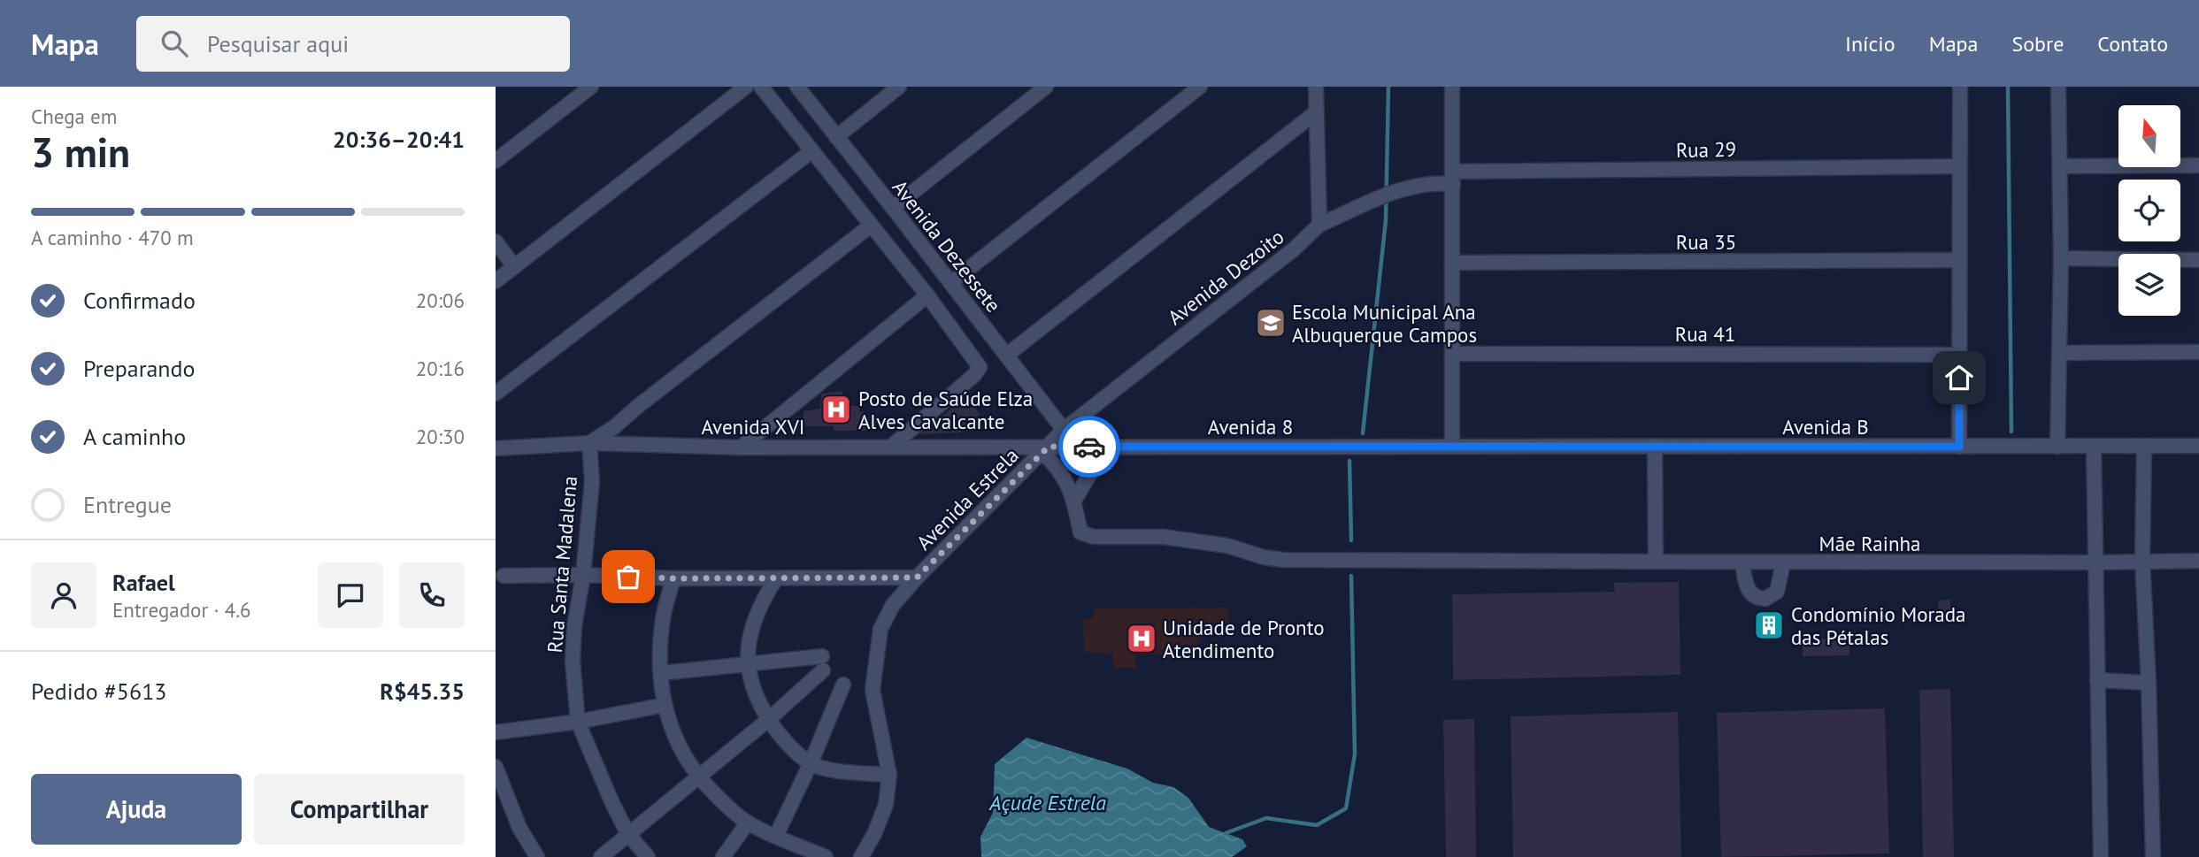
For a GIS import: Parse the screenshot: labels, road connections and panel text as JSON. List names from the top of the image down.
{
  "streets": {
    "street": [
      "Rua 29",
      "Rua 35",
      "Avenida Dezessete",
      "Avenida Dezoito",
      "Rua 41",
      "Avenida XVI",
      "Avenida 8",
      "Avenida B",
      "Avenida Estrela",
      "Mãe Rainha",
      "Rua Santa Madalena"
    ]
  },
  "crossings": [
    ["Rua 29", "Avenida Dezoito"],
    ["Avenida Dezessete", "Avenida Dezoito"],
    ["Avenida Dezoito", "Avenida XVI"],
    ["Avenida Dezoito", "Avenida 8"],
    ["Avenida Dezoito", "Avenida Estrela"],
    ["Avenida XVI", "Avenida 8"],
    ["Avenida XVI", "Avenida Estrela"],
    ["Avenida XVI", "Rua Santa Madalena"],
    ["Avenida 8", "Avenida B"],
    ["Avenida 8", "Avenida Estrela"]
  ],
  "water": ["Açude Estrela"],
  "places": {
    "school or university": ["Escola Municipal Ana Albuquerque Campos"],
    "hospital": ["Posto de Saúde Elza Alves Cavalcante", "Unidade de Pronto Atendimento"],
    "building": ["Condomínio Morada das Pétalas"]
  },
  "north": "top",
  "page": {
    "header": "Mapa",
    "search": "Pesquisar aqui",
    "nav": [
      "Início",
      "Mapa",
      "Sobre",
      "Contato"
    ],
    "heading": ["3 min", "Chega em", "20:36–20:41"],
    "panel": [
      "Rafael",
      "Entregador · 4.6",
      "Pedido #5613",
      "R$45.35"
    ],
    "bar": "A caminho · 470 m",
    "list": [
      ["Confirmado", "20:06"],
      ["Preparando", "20:16"],
      ["A caminho", "20:30"],
      "Entregue"
    ],
    "buttons": ["Ajuda", "Compartilhar"]
  }
}
